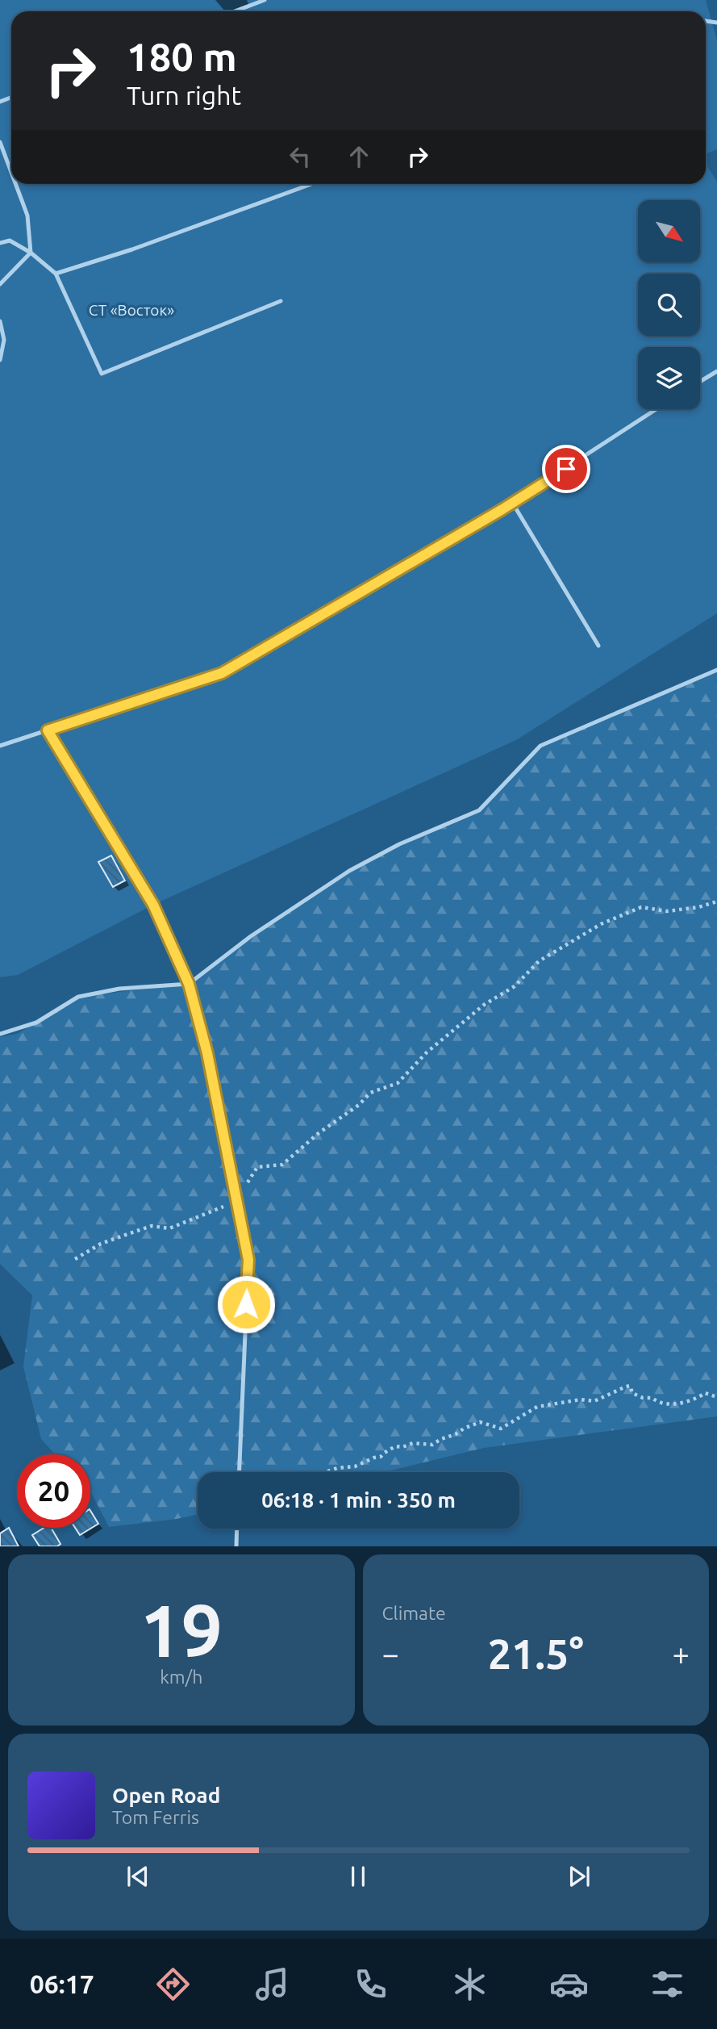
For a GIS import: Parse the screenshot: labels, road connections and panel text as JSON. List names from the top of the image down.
{
  "parks": ["СТ «Восток»"],
  "north": "bottom right",
  "page": {
    "turn": ["180 m", "Turn right"],
    "limit": "20",
    "trip": "06:18 · 1 min · 350 m",
    "tile": [
      ["19", "km/h"],
      "Climate"
    ],
    "heat": ["−", "21.5°", "+"],
    "song": ["Open Road", "Tom Ferris"],
    "tabs": "06:17"
  }
}
